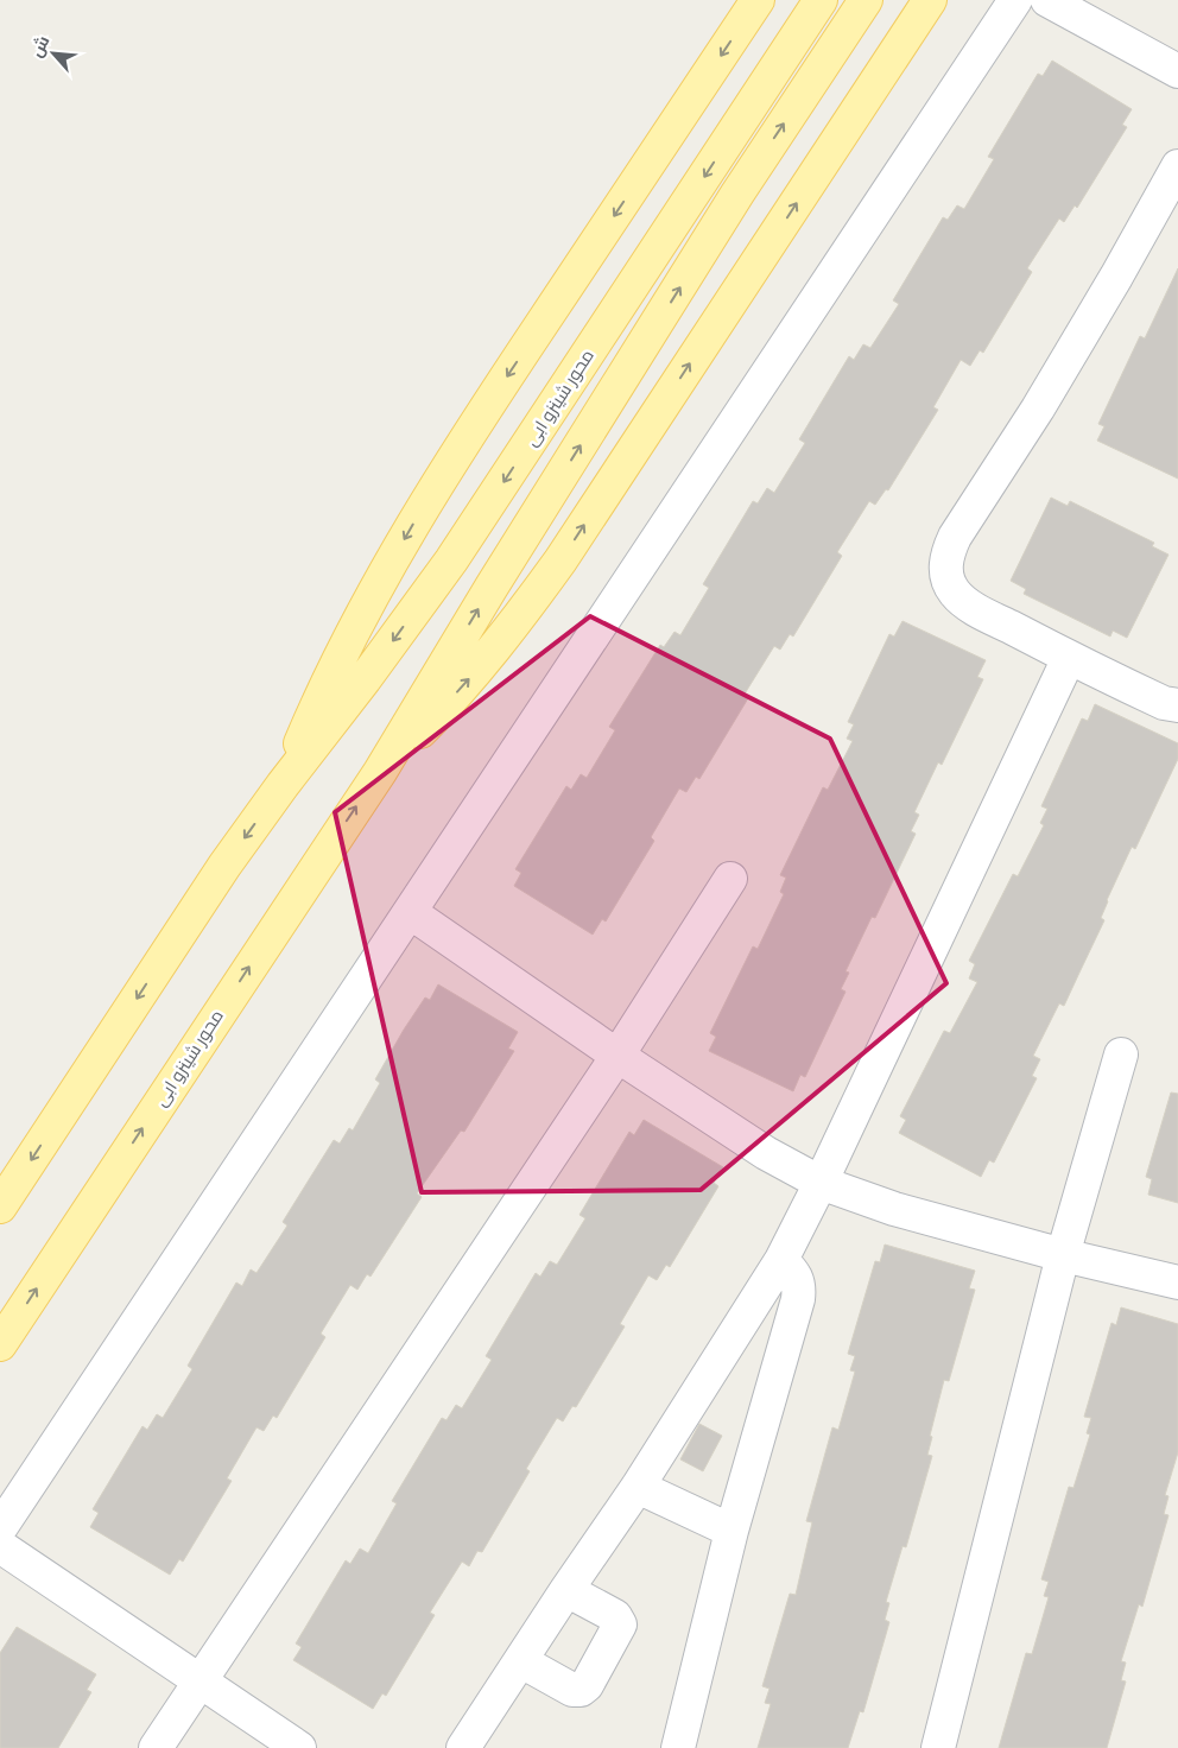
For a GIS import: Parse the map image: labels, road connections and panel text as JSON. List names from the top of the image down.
{
  "streets": {
    "main road": ["محور شينزو ابى"]
  },
  "north": "top left"
}
